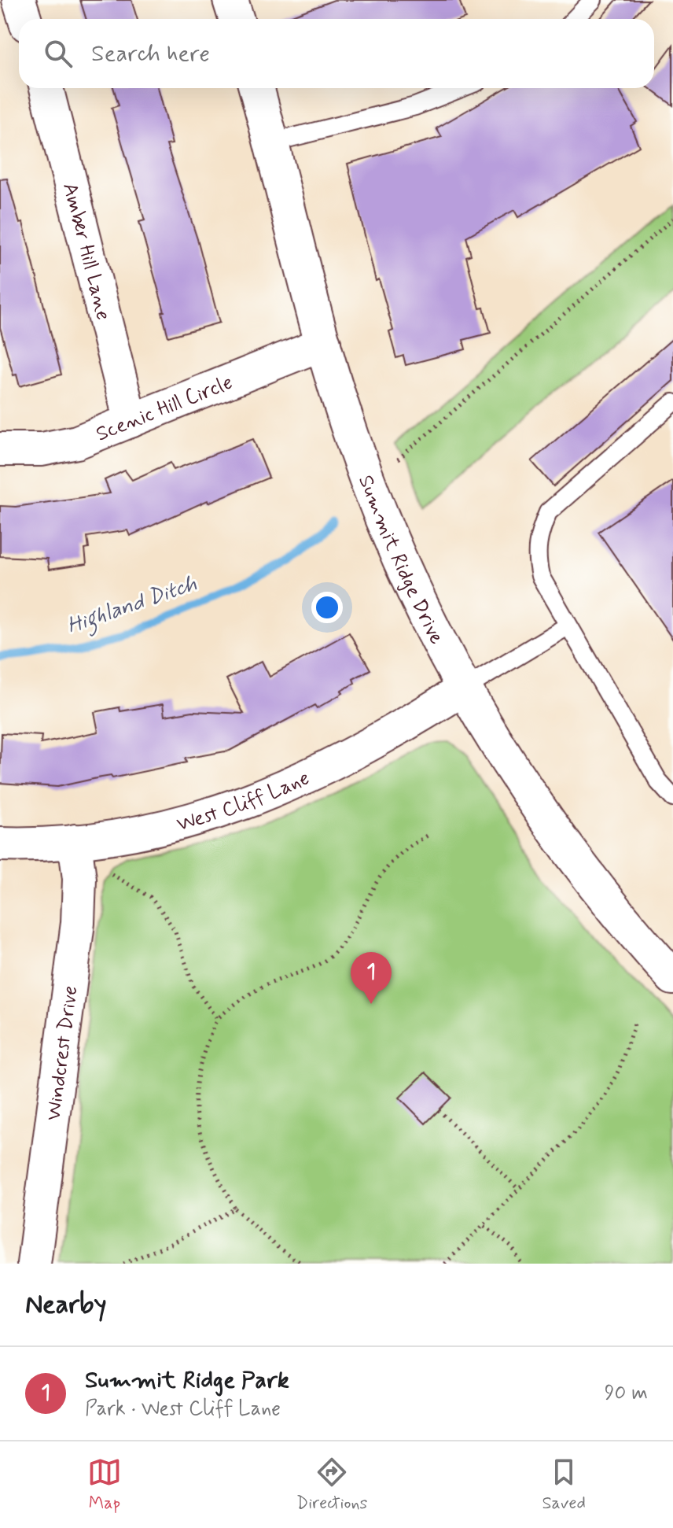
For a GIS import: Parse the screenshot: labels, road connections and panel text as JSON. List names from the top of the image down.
{
  "streets": {
    "street": [
      "Amber Hill Lane",
      "Scenic Hill Circle",
      "Summit Ridge Drive",
      "West Cliff Lane",
      "Windcrest Drive"
    ]
  },
  "crossings": [
    ["Amber Hill Lane", "Scenic Hill Circle"],
    ["Scenic Hill Circle", "Summit Ridge Drive"],
    ["Summit Ridge Drive", "West Cliff Lane"],
    ["West Cliff Lane", "Windcrest Drive"]
  ],
  "water": ["Highland Ditch"],
  "page": {
    "search": "Search here",
    "pins": "1",
    "heading": "Nearby",
    "list": [
      {
        "mark": "1",
        "name": "Summit Ridge Park",
        "note": "Park · West Cliff Lane",
        "value": "90 m"
      }
    ],
    "nav": ["Map", "Directions", "Saved"]
  }
}
